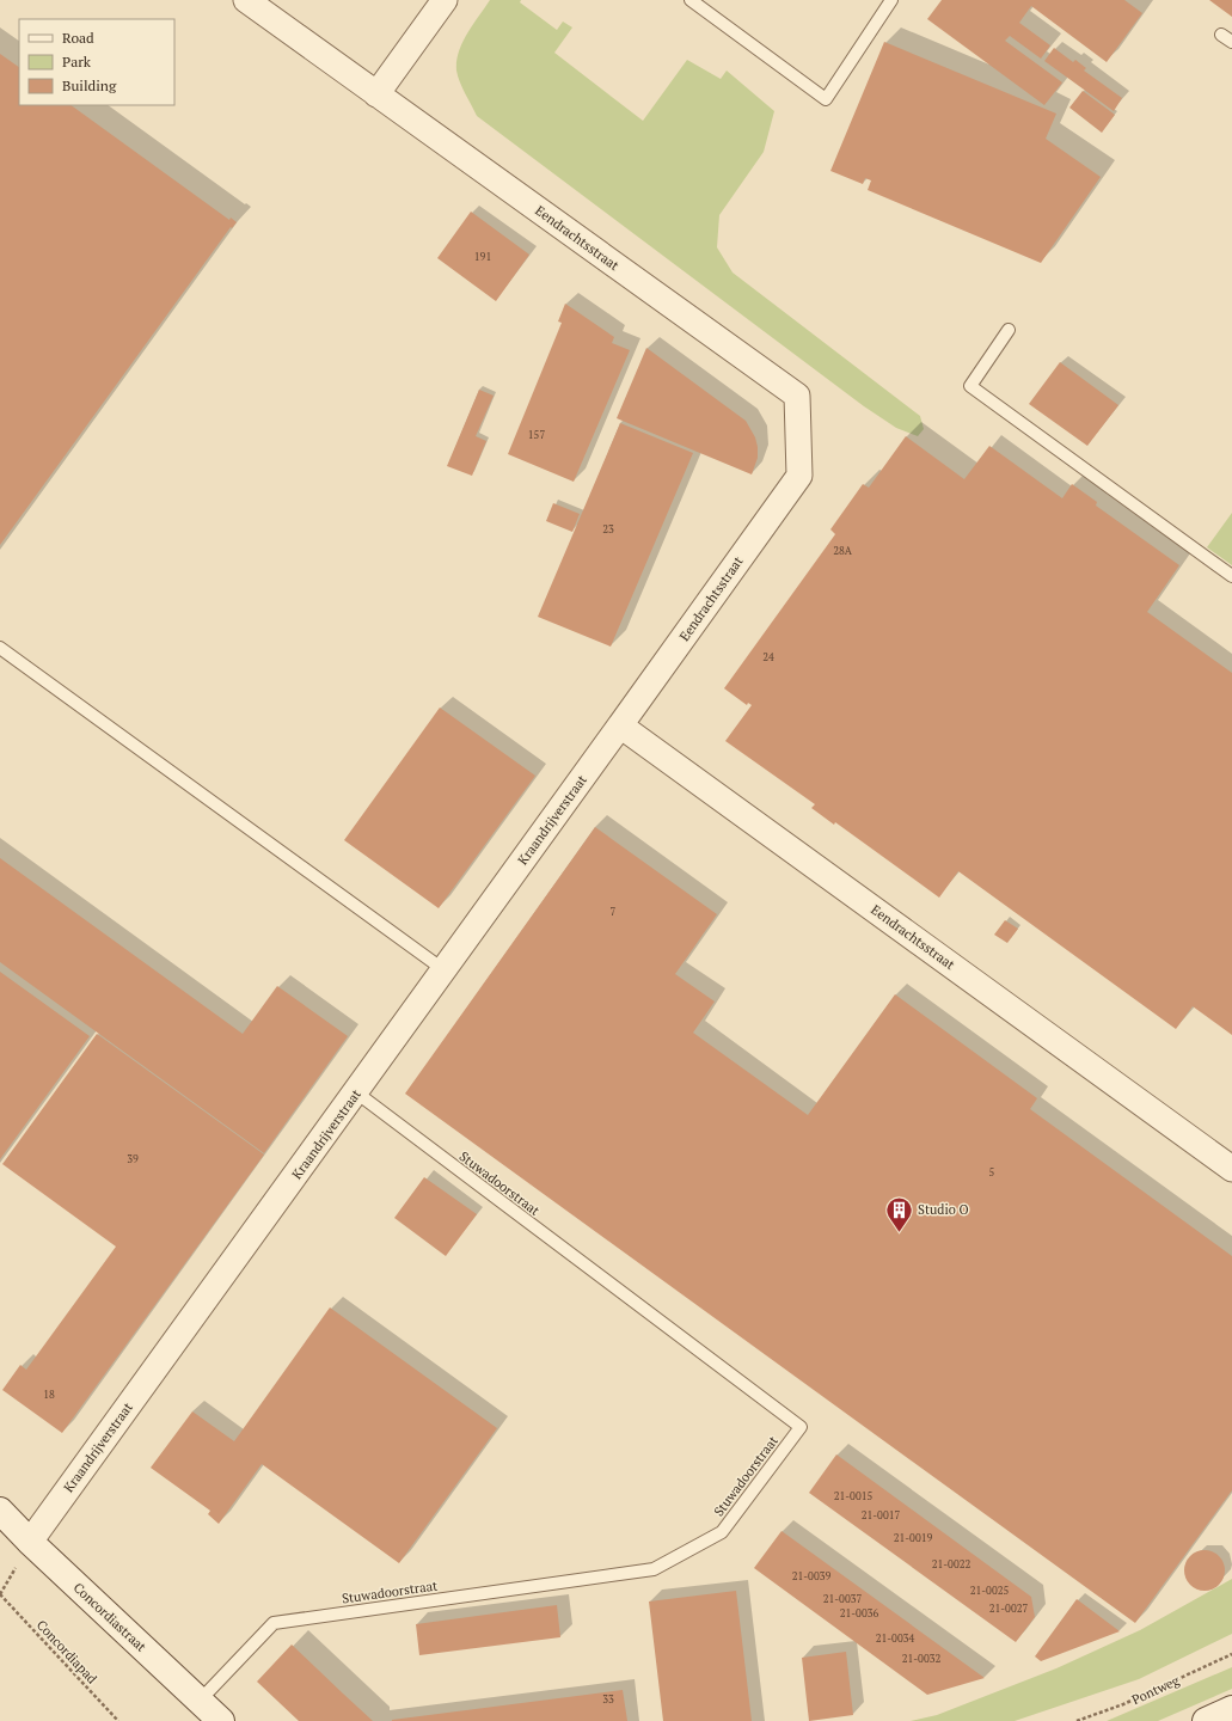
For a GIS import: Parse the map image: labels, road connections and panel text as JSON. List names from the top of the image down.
{
  "streets": {
    "street": ["Eendrachtsstraat", "Kraandrijverstraat", "Concordiastraat"],
    "lane": ["Stuwadoorstraat"],
    "path": ["Concordiapad", "Pontweg"]
  },
  "crossings": [
    ["Eendrachtsstraat", "Kraandrijverstraat"],
    ["Kraandrijverstraat", "Stuwadoorstraat"],
    ["Kraandrijverstraat", "Concordiastraat"],
    ["Stuwadoorstraat", "Concordiastraat"]
  ],
  "places": {
    "building": ["Studio O"]
  },
  "house_numbers": [
    "191",
    "157",
    "23",
    "28A",
    "24",
    "7",
    "39",
    "5",
    "18",
    "21-0015",
    "21-0017",
    "21-0019",
    "21-0022",
    "21-0039",
    "21-0025",
    "21-0037",
    "21-0027",
    "21-0036",
    "21-0034",
    "21-0032",
    "33"
  ],
  "legend": ["Road", "Park", "Building"]
}
